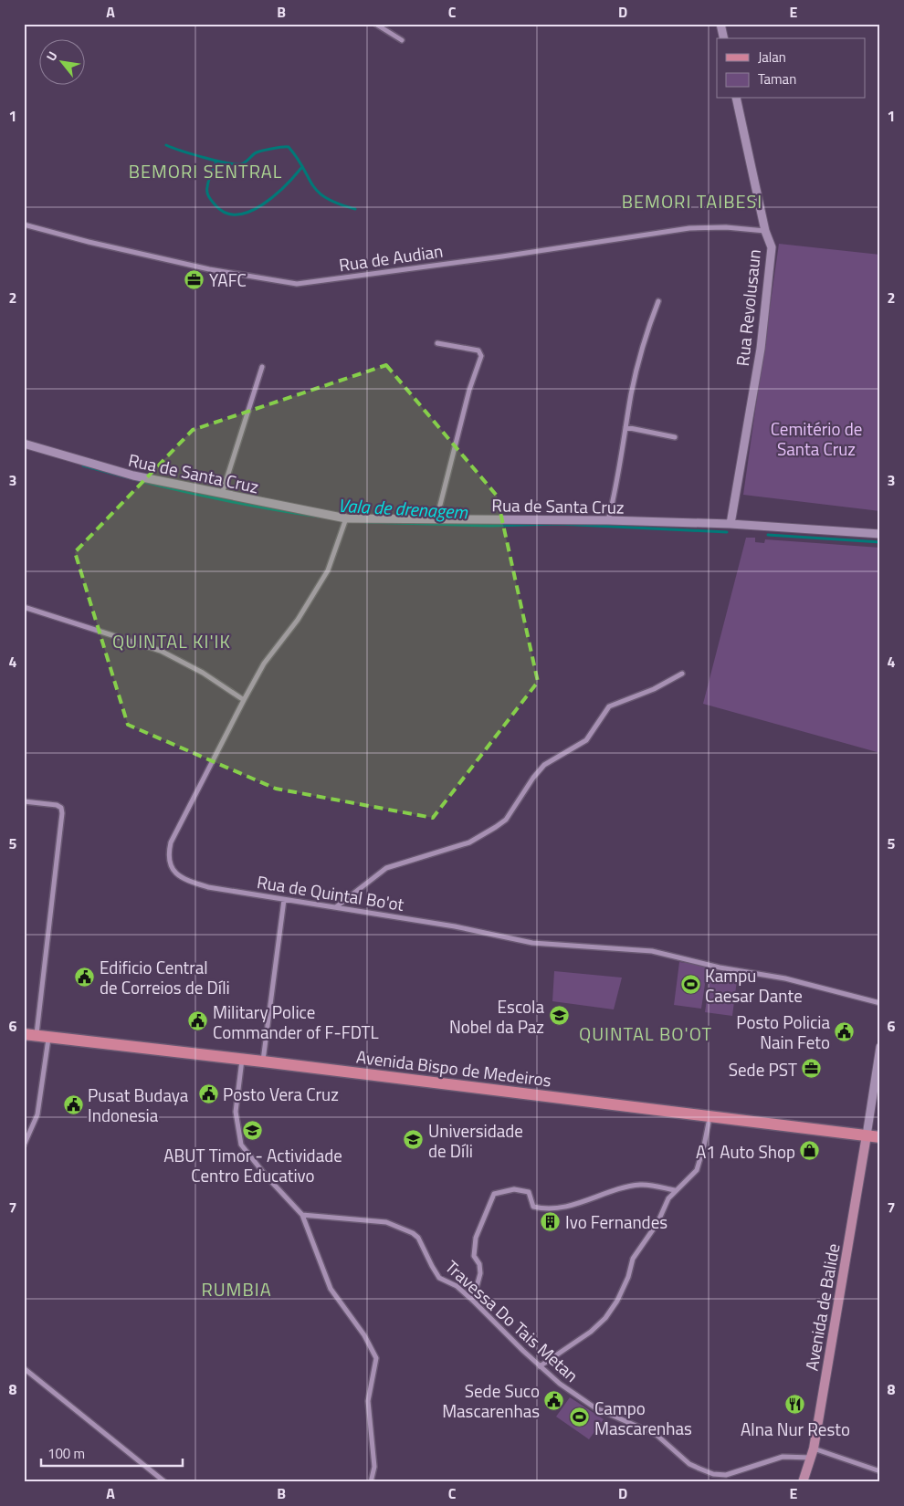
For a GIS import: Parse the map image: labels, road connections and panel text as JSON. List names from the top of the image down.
{
  "streets": {
    "main road": ["Avenida Bispo de Medeiros", "Avenida de Balide"],
    "street": [
      "Rua de Audian",
      "Rua Revolusaun",
      "Rua de Santa Cruz",
      "Rua de Quintal Bo'ot",
      "Travessa Do Tais Metan"
    ]
  },
  "crossings": [
    ["Rua de Audian", "Rua Revolusaun"],
    ["Rua Revolusaun", "Rua de Santa Cruz"],
    ["Rua de Santa Cruz", "Rua de Quintal Bo'ot"],
    ["Avenida Bispo de Medeiros", "Avenida de Balide"],
    ["Avenida de Balide", "Travessa Do Tais Metan"]
  ],
  "districts": [
    "BEMORI SENTRAL",
    "BEMORI TAIBESI",
    "QUINTAL KI'IK",
    "QUINTAL BO'OT",
    "RUMBIA"
  ],
  "water": ["Vala de drenagem"],
  "parks": ["Cemitério de Santa Cruz"],
  "places": {
    "office": ["YAFC", "Sede PST"],
    "public building": [
      "Edificio Central de Correios de Díli",
      "Military Police Commander of F-FDTL",
      "Posto Policia Nain Feto",
      "Posto Vera Cruz",
      "Pusat Budaya Indonesia",
      "Sede Suco Mascarenhas"
    ],
    "sports": ["Kampu Caesar Dante", "Campo Mascarenhas"],
    "school or university": ["Escola Nobel da Paz", "ABUT Timor - Actividade Centro Educativo", "Universidade de Díli"],
    "shop": ["A1 Auto Shop"],
    "building": ["Ivo Fernandes"],
    "restaurant": ["Alna Nur Resto"]
  },
  "legend": ["Jalan", "Taman"],
  "scale_bar": "100 m",
  "north": "top left",
  "grid": {
    "columns": [
      "A",
      "B",
      "C",
      "D",
      "E"
    ],
    "rows": [
      "1",
      "2",
      "3",
      "4",
      "5",
      "6",
      "7",
      "8"
    ]
  }
}
